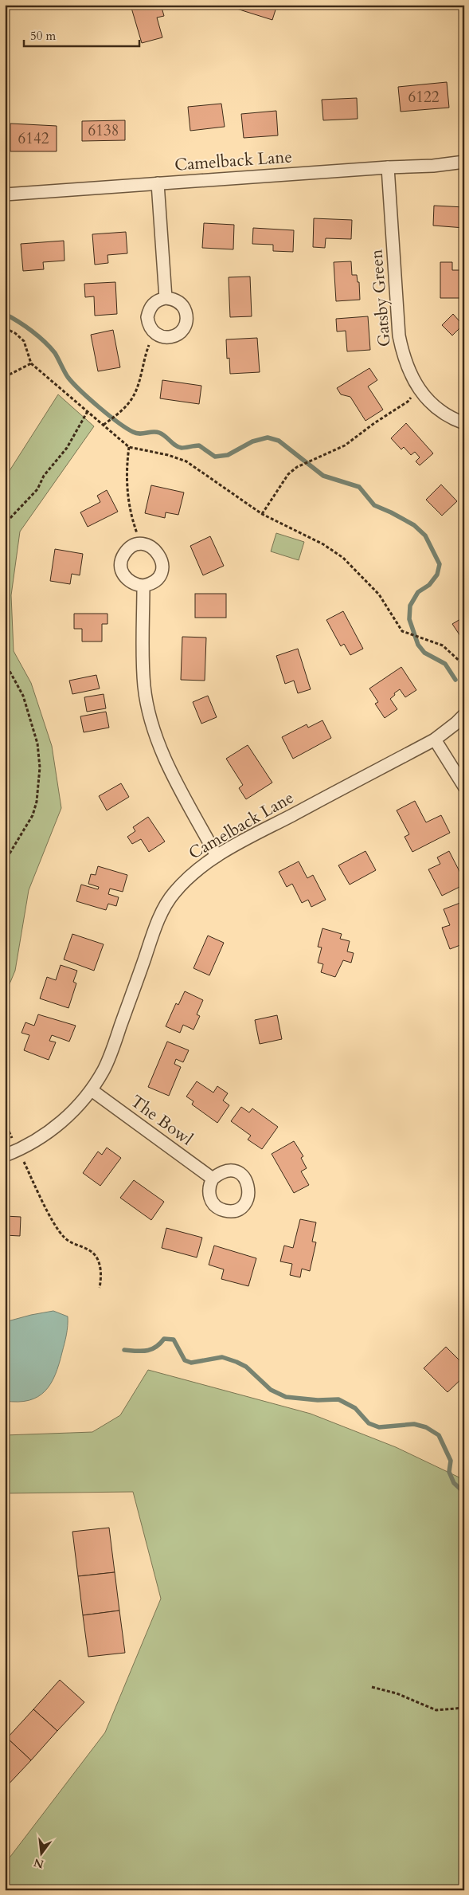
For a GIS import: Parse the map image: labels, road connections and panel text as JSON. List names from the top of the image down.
{
  "streets": {
    "street": ["Camelback Lane", "Gatsby Green", "The Bowl"]
  },
  "crossings": [
    ["Camelback Lane", "Gatsby Green"],
    ["Camelback Lane", "The Bowl"]
  ],
  "house_numbers": ["6122", "6138", "6142"],
  "scale_bar": "50 m",
  "north": "bottom"
}
